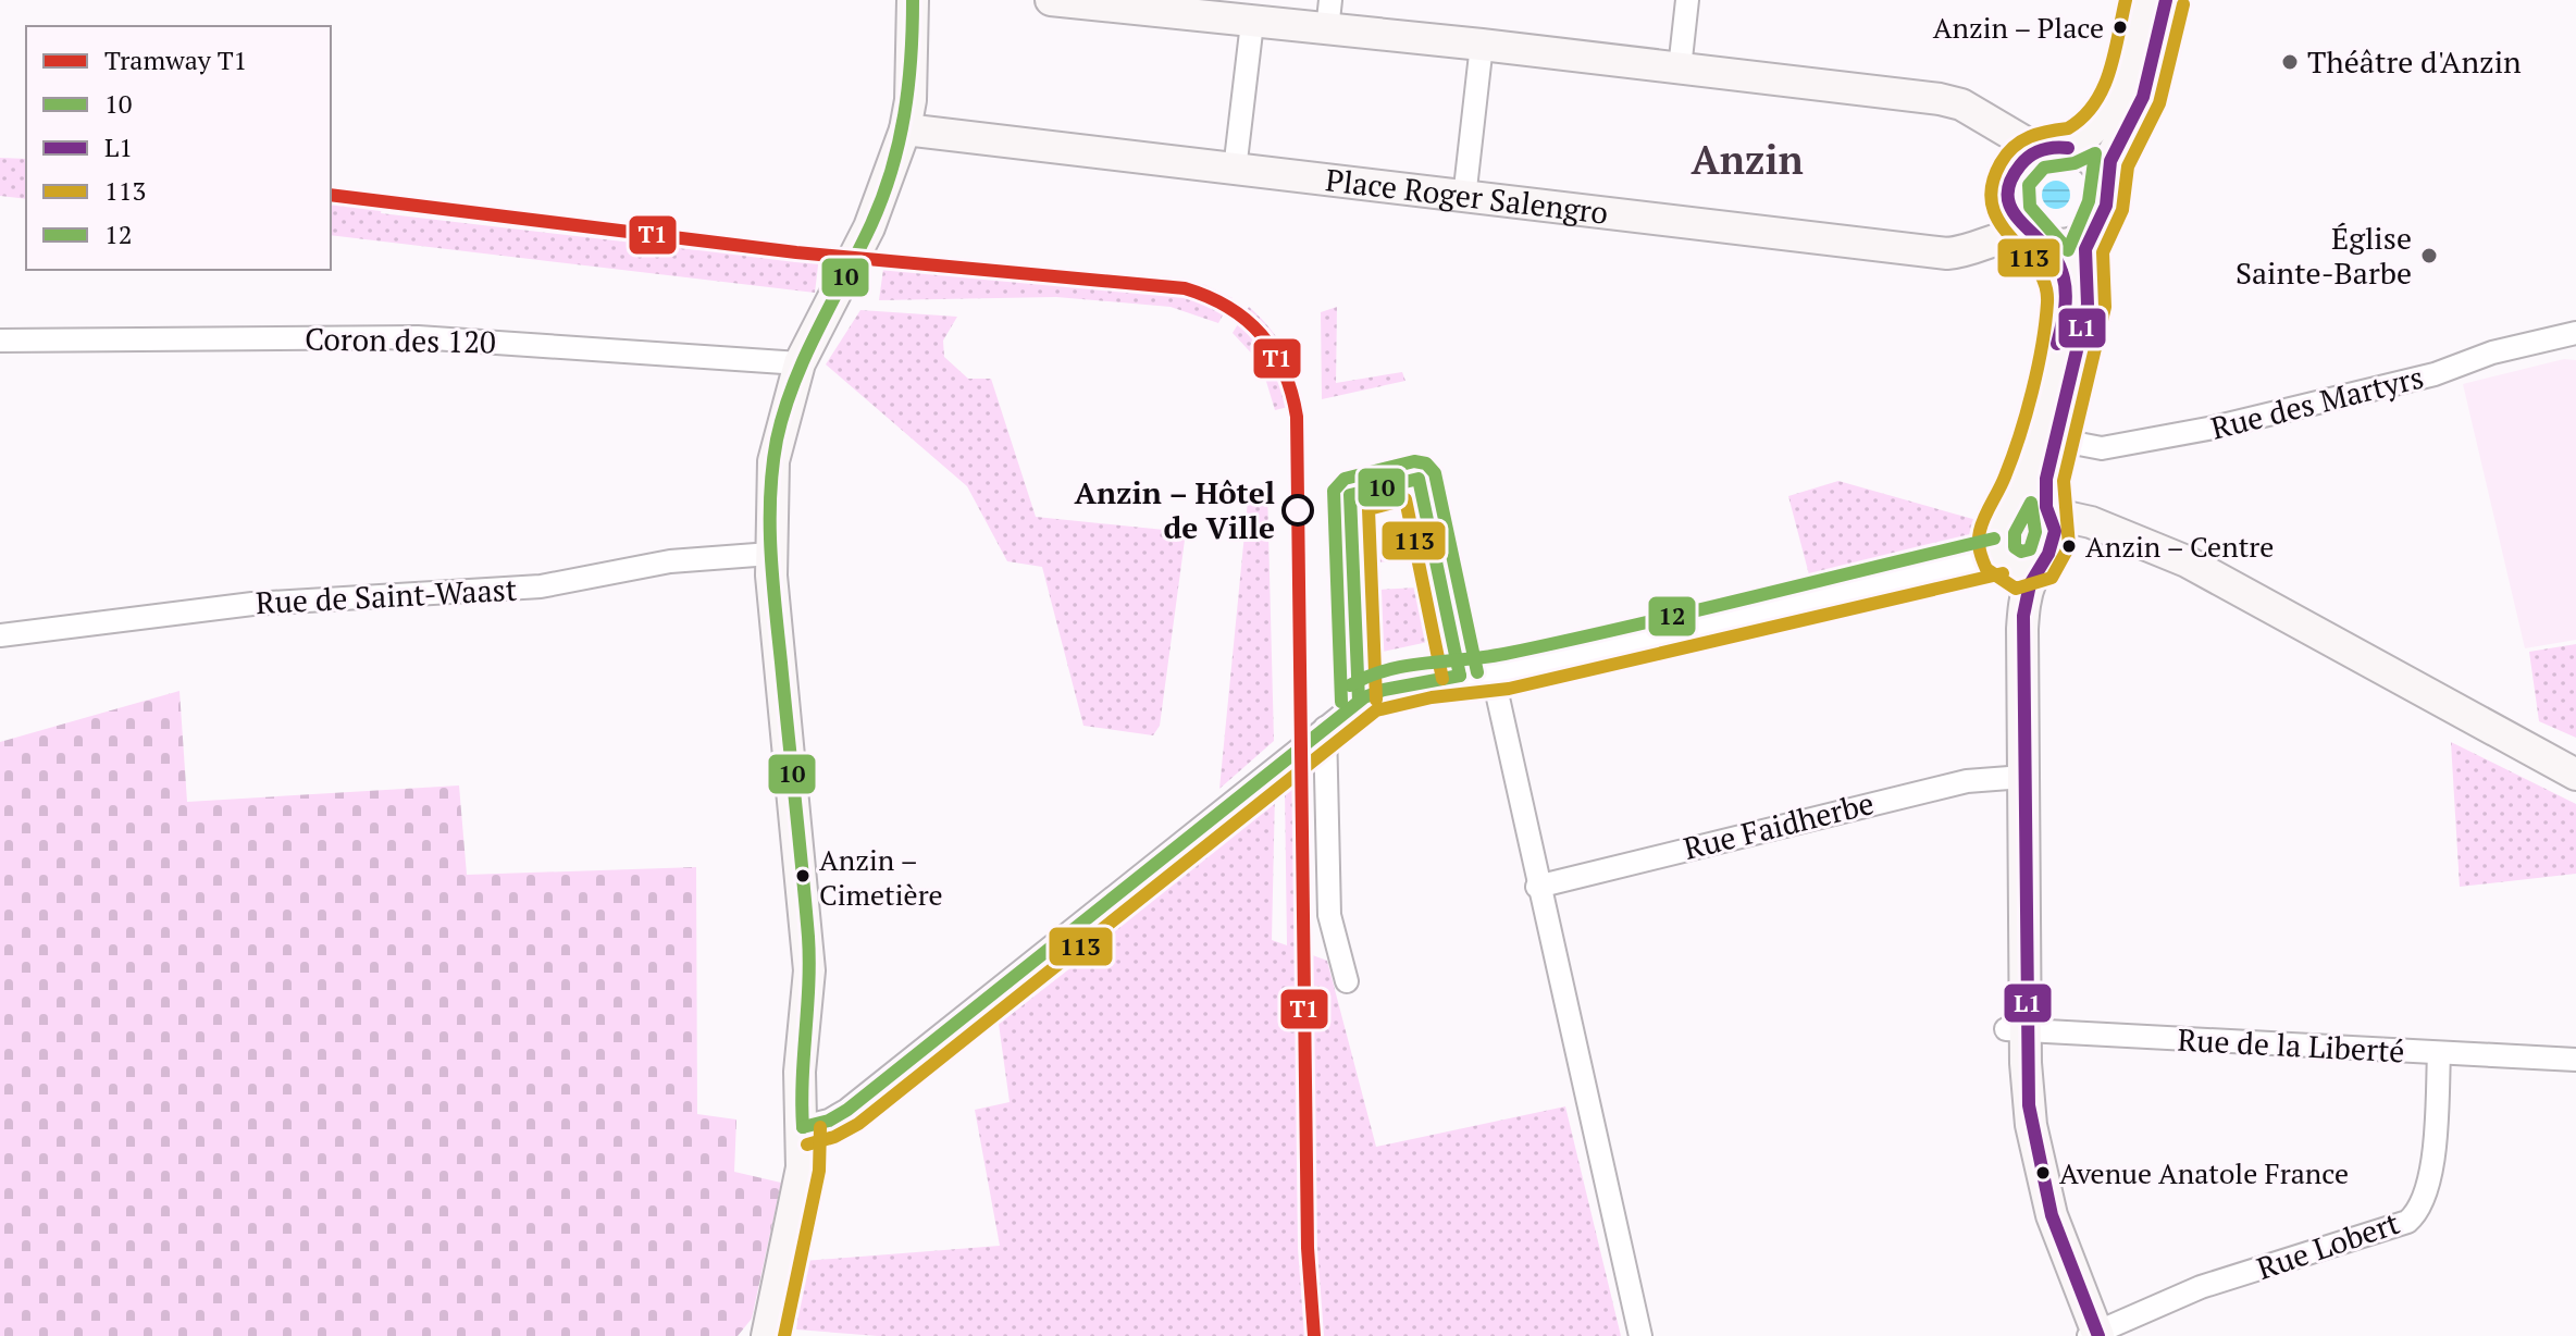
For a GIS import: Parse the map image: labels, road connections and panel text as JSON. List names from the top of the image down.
{
  "streets": {
    "street": [
      "Place Roger Salengro",
      "Coron des 120",
      "Rue des Martyrs",
      "Rue de Saint-Waast",
      "Rue Faidherbe",
      "Rue de la Liberté",
      "Rue Lobert"
    ]
  },
  "crossings": [
    ["Rue de la Liberté", "Rue Lobert"]
  ],
  "districts": ["Anzin"],
  "places": [
    "Anzin – Place",
    "Théâtre d'Anzin",
    "Église Sainte-Barbe",
    "Anzin – Hôtel de Ville",
    "Anzin – Centre",
    "Anzin – Cimetière",
    "Avenue Anatole France"
  ],
  "lines": [
    "transit line 10",
    "transit line L1",
    "transit line 113",
    "transit line 12",
    "tram line T1"
  ],
  "legend": [
    "Tramway T1",
    "10",
    "L1",
    "113",
    "12"
  ]
}
